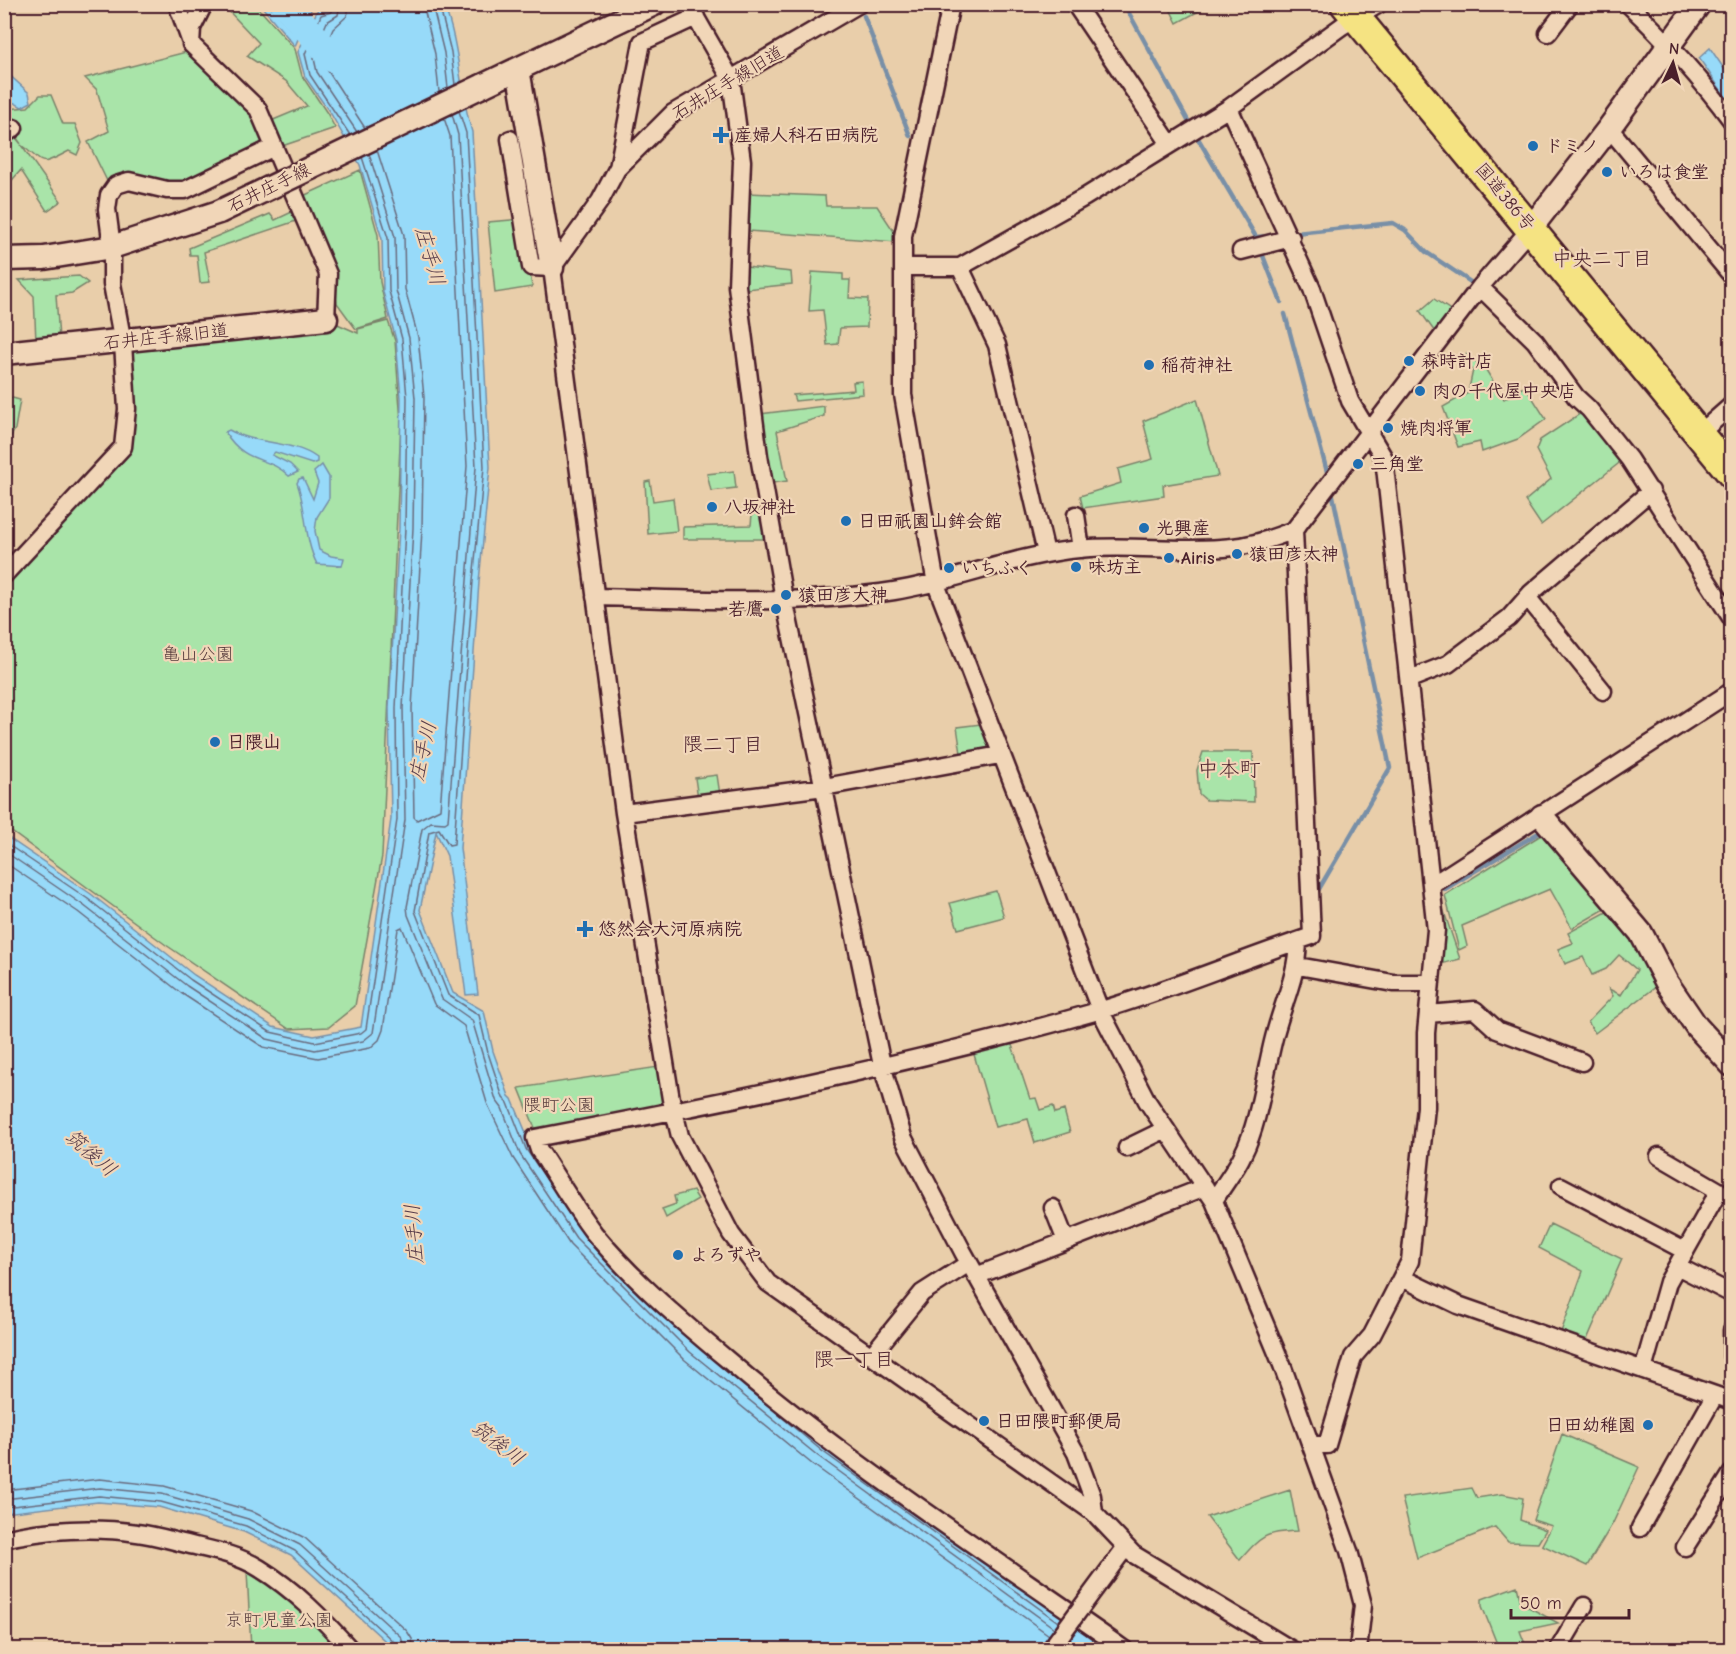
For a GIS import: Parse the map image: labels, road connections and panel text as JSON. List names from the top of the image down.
{
  "streets": {
    "highway": ["国道386号"],
    "street": ["石井庄手線旧道", "石井庄手線"]
  },
  "districts": [
    "中央二丁目",
    "隈二丁目",
    "中本町",
    "隈一丁目"
  ],
  "water": ["庄手川", "筑後川"],
  "parks": ["亀山公園", "隈町公園", "京町児童公園"],
  "places": {
    "health": ["産婦人科石田病院", "悠然会大河原病院"],
    "other": [
      "ドミノ",
      "いろは食堂",
      "森時計店",
      "稲荷神社",
      "肉の千代屋中央店",
      "焼肉将軍",
      "三角堂",
      "八坂神社",
      "日田祇園山鉾会館",
      "光興産",
      "猿田彦太神",
      "Airis",
      "味坊主",
      "いちふく",
      "猿田彦大神",
      "若鷹",
      "日隈山",
      "よろずや",
      "日田隈町郵便局",
      "日田幼稚園"
    ]
  },
  "scale_bar": "50 m",
  "north": "top"
}
